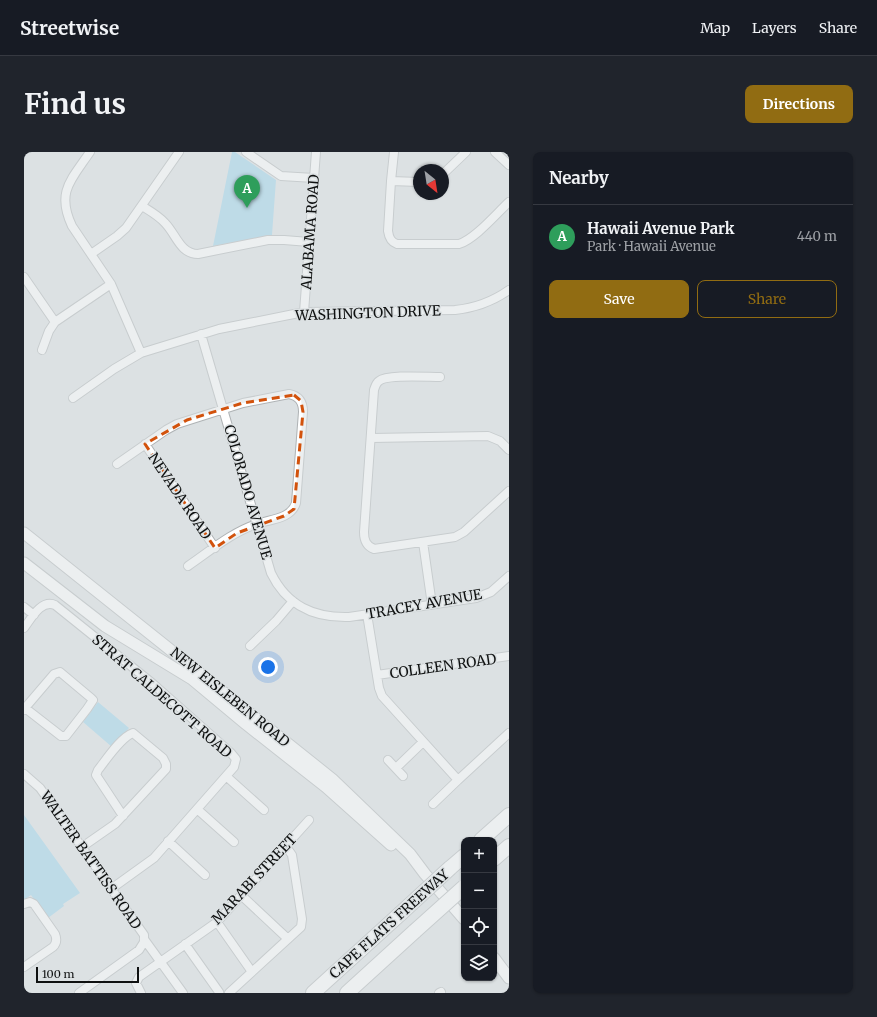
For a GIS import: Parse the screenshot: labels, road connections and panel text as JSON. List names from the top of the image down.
{
  "streets": {
    "highway": ["CAPE FLATS FREEWAY"],
    "main road": ["NEW EISLEBEN ROAD"],
    "street": [
      "ALABAMA ROAD",
      "WASHINGTON DRIVE",
      "COLORADO AVENUE",
      "NEVADA ROAD",
      "TRACEY AVENUE",
      "COLLEEN ROAD",
      "STRAT CALDECOTT ROAD",
      "WALTER BATTISS ROAD",
      "MARABI STREET"
    ]
  },
  "crossings": [
    ["ALABAMA ROAD", "WASHINGTON DRIVE"],
    ["WASHINGTON DRIVE", "COLORADO AVENUE"],
    ["COLORADO AVENUE", "TRACEY AVENUE"],
    ["STRAT CALDECOTT ROAD", "WALTER BATTISS ROAD"]
  ],
  "scale_bar": "100 m",
  "north": "bottom right",
  "page": {
    "header": "Streetwise",
    "nav": ["Map", "Layers", "Share"],
    "buttons": [
      "Directions",
      ["Save", "Share"]
    ],
    "title": "Find us",
    "heading": "Nearby",
    "pins": "A",
    "list": [
      {
        "mark": "A",
        "name": "Hawaii Avenue Park",
        "note": "Park · Hawaii Avenue",
        "value": "440 m"
      }
    ],
    "map_buttons": ["+", "−"],
    "scale": "100 m"
  }
}
